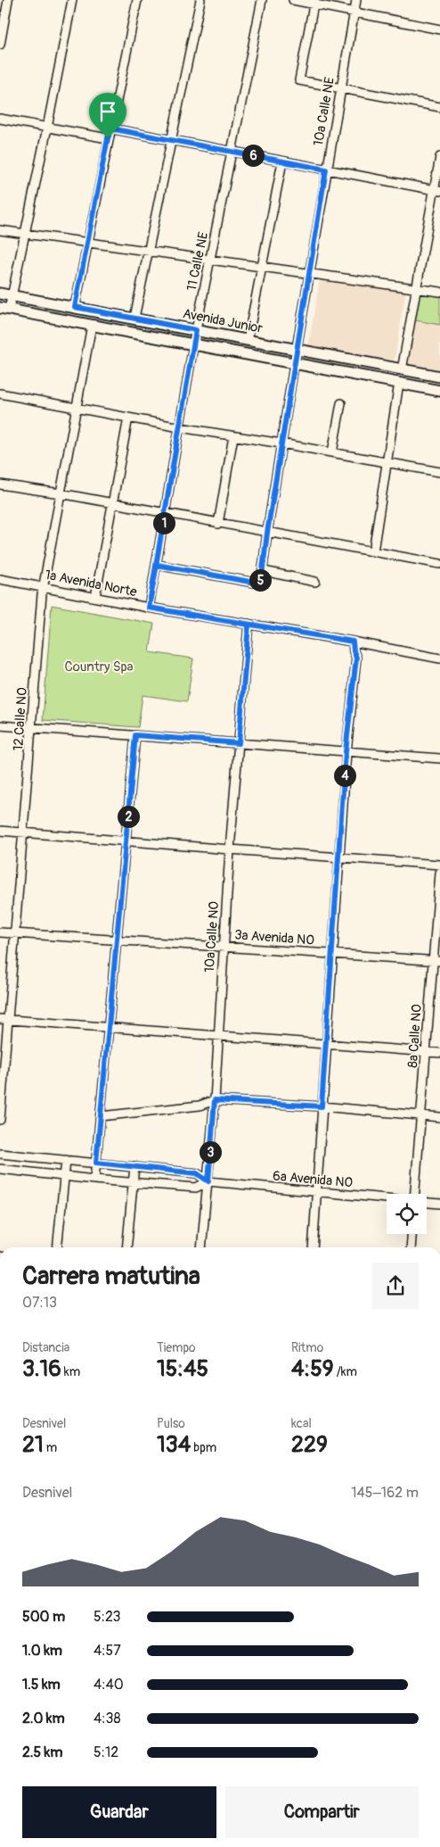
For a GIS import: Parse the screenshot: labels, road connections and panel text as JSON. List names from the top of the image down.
{
  "streets": {
    "main road": ["Avenida Junior"],
    "street": [
      "10a Calle NE",
      "11 Calle NE",
      "1a Avenida Norte",
      "12 Calle NO",
      "10a Calle NO",
      "3a Avenida NO",
      "8a Calle NO",
      "6a Avenida NO"
    ]
  },
  "crossings": [
    ["10a Calle NE", "Avenida Junior"],
    ["11 Calle NE", "Avenida Junior"],
    ["11 Calle NE", "1a Avenida Norte"],
    ["1a Avenida Norte", "12 Calle NO"],
    ["1a Avenida Norte", "10a Calle NO"],
    ["12 Calle NO", "3a Avenida NO"],
    ["10a Calle NO", "3a Avenida NO"],
    ["10a Calle NO", "6a Avenida NO"],
    ["3a Avenida NO", "8a Calle NO"]
  ],
  "parks": ["Country Spa"],
  "page": {
    "pins": [
      "6",
      "1",
      "5",
      "4",
      "2",
      "3"
    ],
    "heading": ["Carrera matutina", "07:13"],
    "stats": [
      ["Distancia", "3.16 km"],
      ["Tiempo", "15:45"],
      ["Ritmo", "4:59 /km"],
      ["Desnivel", "21 m"],
      ["Pulso", "134 bpm"],
      ["kcal", "229"]
    ],
    "chart": ["Desnivel", "145–162 m"],
    "list": [
      {
        "name": "500 m",
        "note": "5:23"
      },
      {
        "name": "1.0 km",
        "note": "4:57"
      },
      {
        "name": "1.5 km",
        "note": "4:40"
      },
      {
        "name": "2.0 km",
        "note": "4:38"
      },
      {
        "name": "2.5 km",
        "note": "5:12"
      }
    ],
    "buttons": ["Guardar", "Compartir"]
  }
}
